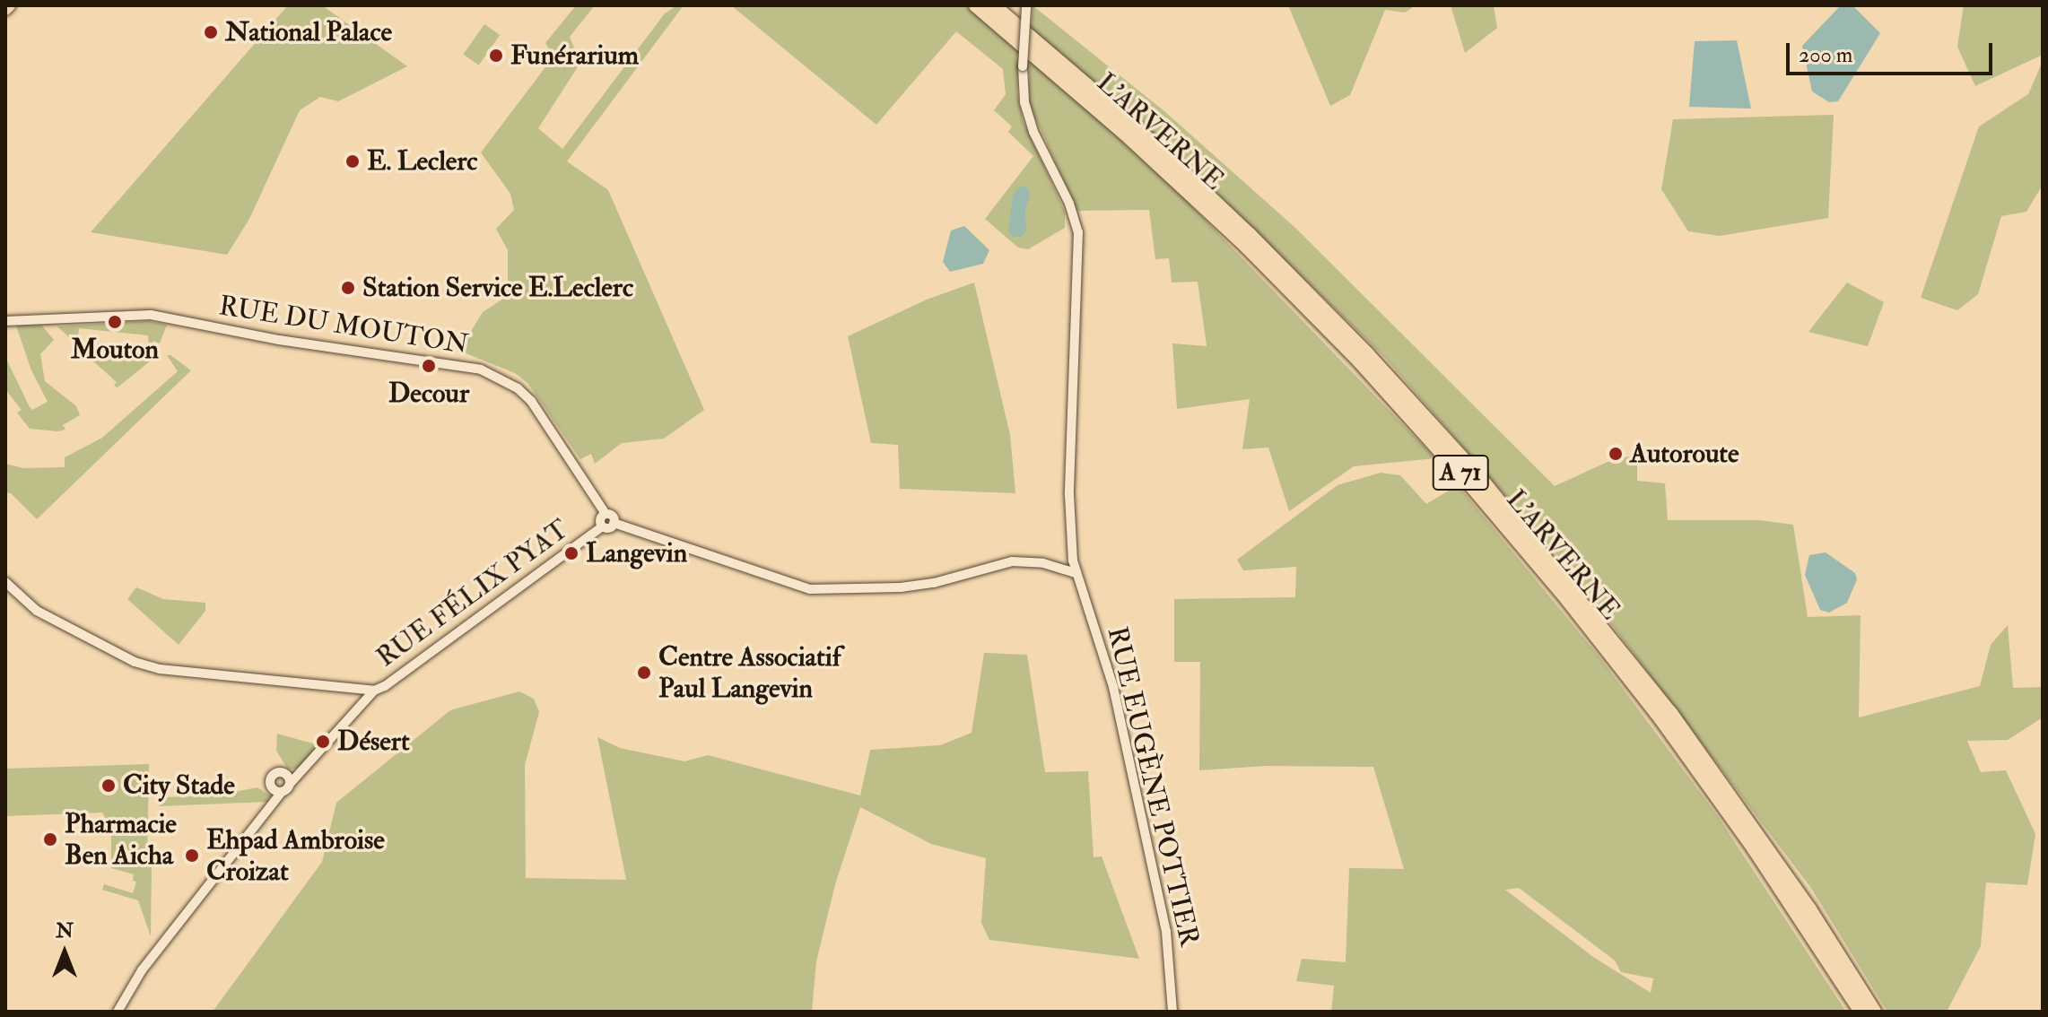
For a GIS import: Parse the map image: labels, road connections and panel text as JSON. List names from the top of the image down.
{
  "streets": {
    "highway": ["L'ARVERNE", "A 71"],
    "street": ["RUE DU MOUTON", "RUE FÉLIX PYAT", "RUE EUGÈNE POTTIER"]
  },
  "crossings": [
    ["RUE DU MOUTON", "RUE FÉLIX PYAT"]
  ],
  "places": [
    "National Palace",
    "Funérarium",
    "E. Leclerc",
    "Station Service E.Leclerc",
    "Mouton",
    "Decour",
    "Autoroute",
    "Langevin",
    "Centre Associatif Paul Langevin",
    "Désert",
    "City Stade",
    "Pharmacie Ben Aicha",
    "Ehpad Ambroise Croizat"
  ],
  "scale_bar": "200 m",
  "north": "top"
}
